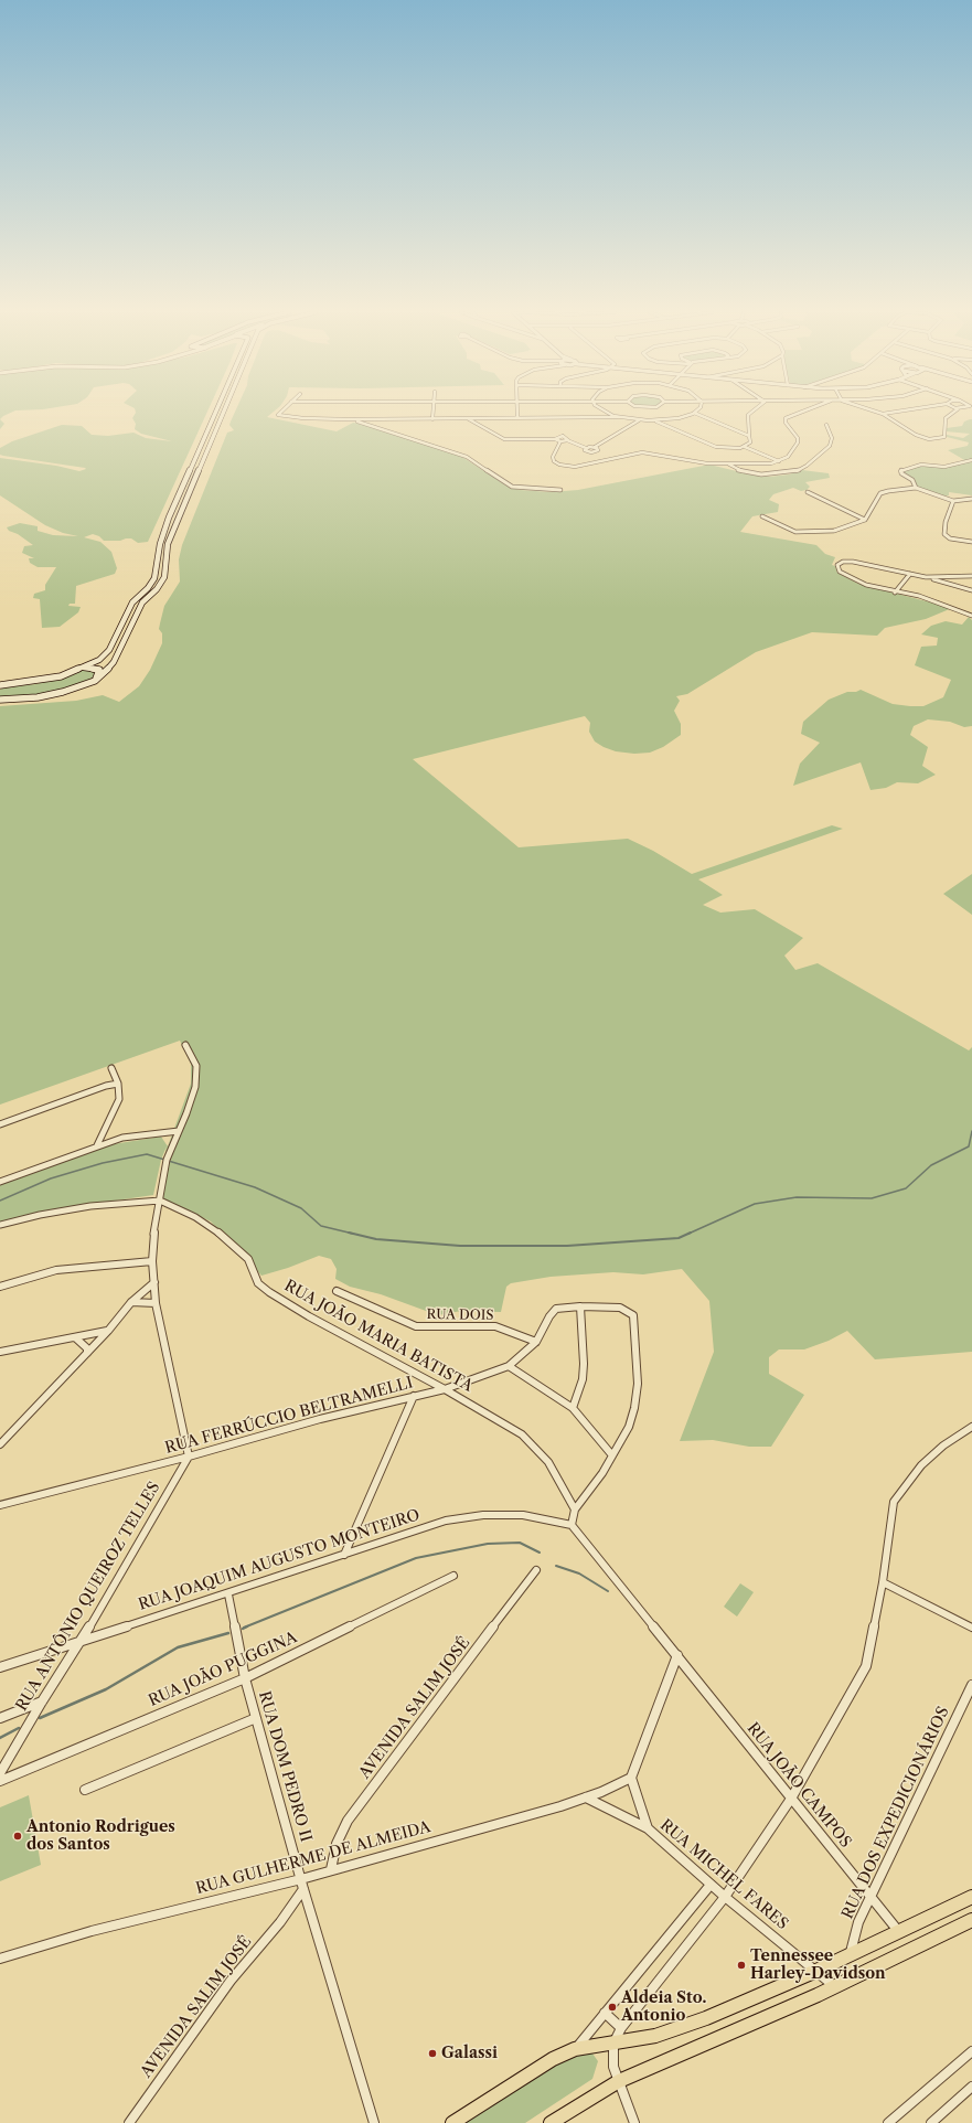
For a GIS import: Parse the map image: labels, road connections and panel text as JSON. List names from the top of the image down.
{
  "streets": {
    "street": [
      "RUA DOIS",
      "RUA JOÃO MARIA BATISTA",
      "RUA FERRÚCCIO BELTRAMELLI",
      "RUA JOAQUIM AUGUSTO MONTEIRO",
      "RUA ANTÔNIO QUEIROZ TELLES",
      "RUA JOÃO PUGGINA",
      "AVENIDA SALIM JOSÉ",
      "RUA DOM PEDRO II",
      "RUA JOÃO CAMPOS",
      "RUA DOS EXPEDICIONÁRIOS",
      "RUA GULHERME DE ALMEIDA",
      "RUA MICHEL FARES"
    ]
  },
  "crossings": [
    ["RUA DOIS", "RUA FERRÚCCIO BELTRAMELLI"],
    ["RUA JOÃO MARIA BATISTA", "RUA FERRÚCCIO BELTRAMELLI"],
    ["RUA FERRÚCCIO BELTRAMELLI", "RUA ANTÔNIO QUEIROZ TELLES"],
    ["RUA JOAQUIM AUGUSTO MONTEIRO", "RUA ANTÔNIO QUEIROZ TELLES"],
    ["RUA JOAQUIM AUGUSTO MONTEIRO", "RUA DOM PEDRO II"],
    ["RUA JOÃO PUGGINA", "RUA DOM PEDRO II"],
    ["AVENIDA SALIM JOSÉ", "RUA DOM PEDRO II"],
    ["AVENIDA SALIM JOSÉ", "RUA GULHERME DE ALMEIDA"],
    ["RUA DOM PEDRO II", "RUA GULHERME DE ALMEIDA"],
    ["RUA JOÃO CAMPOS", "RUA DOS EXPEDICIONÁRIOS"],
    ["RUA GULHERME DE ALMEIDA", "RUA MICHEL FARES"]
  ],
  "places": [
    "Antonio Rodrigues dos Santos",
    "Tennessee Harley-Davidson",
    "Aldeia Sto. Antonio",
    "Galassi"
  ]
}
